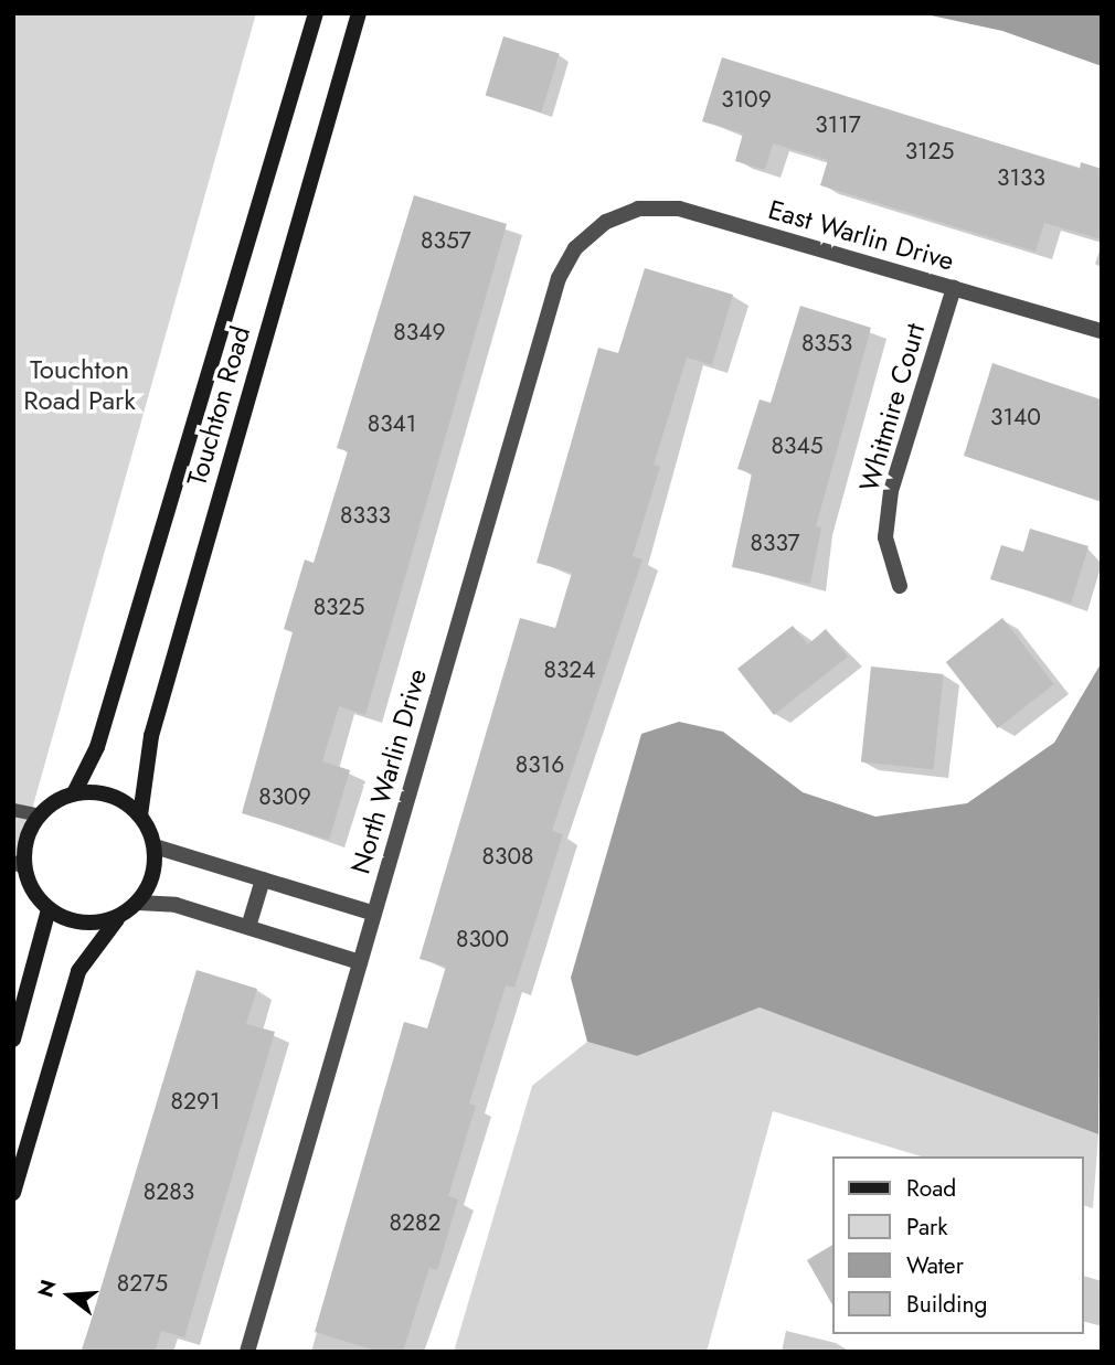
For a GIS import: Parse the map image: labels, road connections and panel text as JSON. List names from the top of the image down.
{
  "streets": {
    "street": [
      "East Warlin Drive",
      "Touchton Road",
      "Whitmire Court",
      "North Warlin Drive"
    ]
  },
  "crossings": [
    ["East Warlin Drive", "Whitmire Court"],
    ["East Warlin Drive", "North Warlin Drive"]
  ],
  "parks": ["Touchton Road Park"],
  "house_numbers": [
    "3109",
    "3117",
    "3125",
    "3133",
    "8357",
    "8349",
    "8353",
    "3140",
    "8341",
    "8345",
    "8333",
    "8337",
    "8325",
    "8324",
    "8316",
    "8309",
    "8308",
    "8300",
    "8291",
    "8283",
    "8282",
    "8275"
  ],
  "legend": [
    "Road",
    "Park",
    "Water",
    "Building"
  ],
  "north": "left"
}
